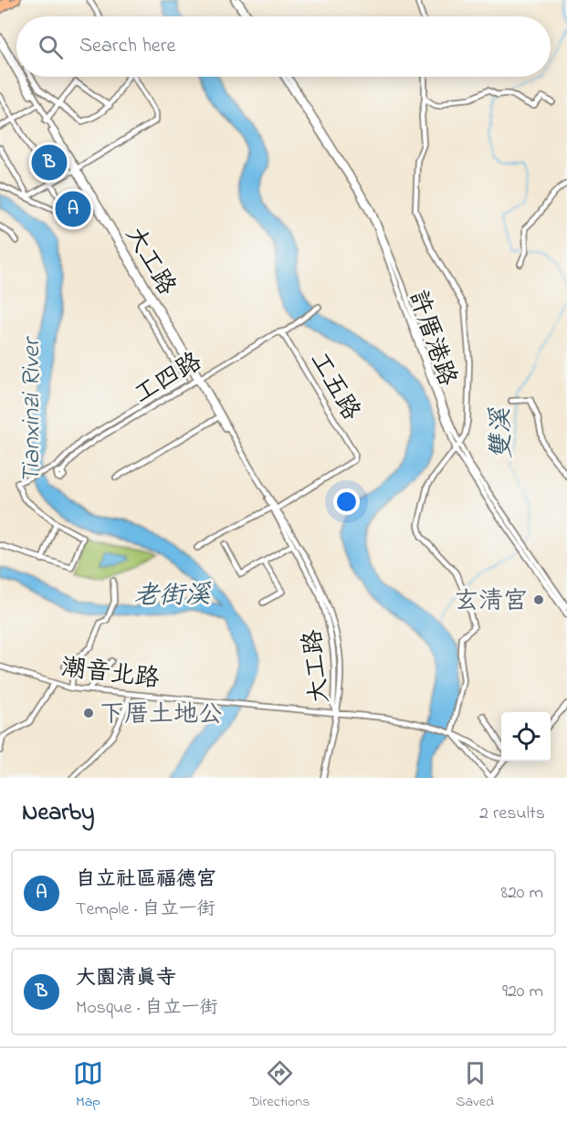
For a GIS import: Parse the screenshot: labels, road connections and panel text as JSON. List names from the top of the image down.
{
  "streets": {
    "street": [
      "大工路",
      "許厝港路",
      "工四路",
      "工五路",
      "潮音北路"
    ]
  },
  "crossings": [
    ["大工路", "工四路"],
    ["大工路", "工五路"],
    ["大工路", "潮音北路"],
    ["工四路", "工五路"]
  ],
  "water": ["Tianxinzi River", "雙溪", "老街溪"],
  "places": ["玄清宮", "下厝土地公"],
  "page": {
    "search": "Search here",
    "pins": ["B", "A"],
    "heading": ["Nearby", "2 results"],
    "list": [
      {
        "mark": "A",
        "name": "自立社區福德宮",
        "note": "Temple · 自立一街",
        "value": "820 m"
      },
      {
        "mark": "B",
        "name": "大園清真寺",
        "note": "Mosque · 自立一街",
        "value": "920 m"
      }
    ],
    "nav": ["Map", "Directions", "Saved"]
  }
}
